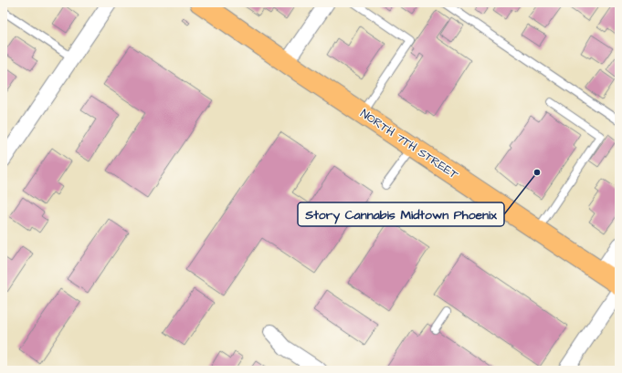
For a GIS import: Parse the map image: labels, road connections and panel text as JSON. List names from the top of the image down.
{
  "streets": {
    "main road": ["NORTH 7TH STREET"]
  },
  "places": ["Story Cannabis Midtown Phoenix"]
}
